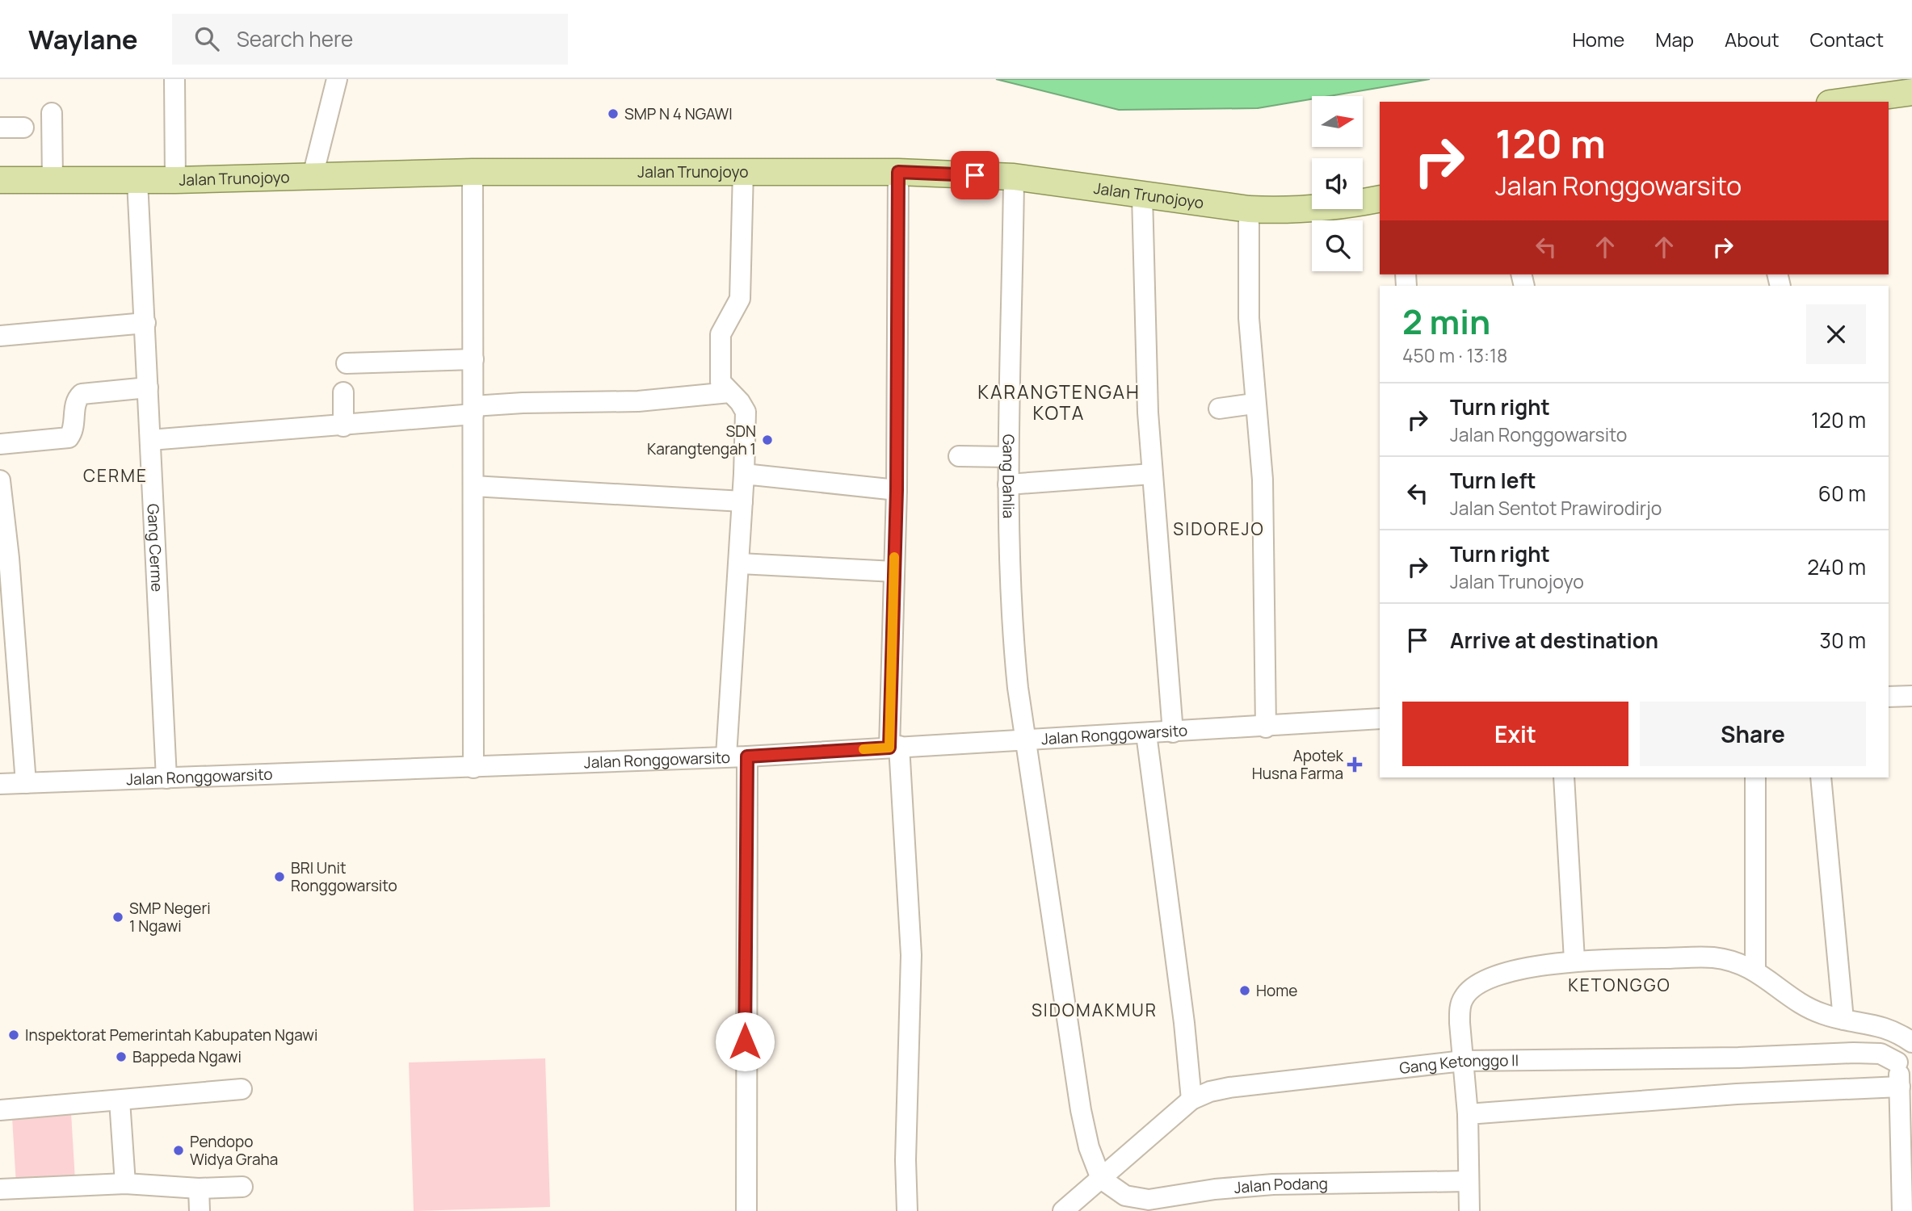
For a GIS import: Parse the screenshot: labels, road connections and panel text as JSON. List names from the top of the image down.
{
  "streets": {
    "main road": ["Jalan Trunojoyo"],
    "street": [
      "Gang Dahlia",
      "Gang Cerme",
      "Jalan Ronggowarsito",
      "Gang Ketonggo II",
      "Jalan Podang"
    ]
  },
  "crossings": [
    ["Jalan Trunojoyo", "Gang Dahlia"],
    ["Jalan Trunojoyo", "Gang Cerme"],
    ["Gang Dahlia", "Jalan Ronggowarsito"],
    ["Gang Dahlia", "Gang Ketonggo II"],
    ["Gang Dahlia", "Jalan Podang"],
    ["Gang Cerme", "Jalan Ronggowarsito"],
    ["Gang Ketonggo II", "Jalan Podang"]
  ],
  "districts": [
    "KARANGTENGAH KOTA",
    "CERME",
    "SIDOREJO",
    "KETONGGO",
    "SIDOMAKMUR"
  ],
  "places": {
    "other": [
      "SMP N 4 NGAWI",
      "SDN Karangtengah 1",
      "BRI Unit Ronggowarsito",
      "SMP Negeri 1 Ngawi",
      "Home",
      "Inspektorat Pemerintah Kabupaten Ngawi",
      "Bappeda Ngawi",
      "Pendopo Widya Graha"
    ],
    "health": ["Apotek Husna Farma"]
  },
  "north": "right",
  "page": {
    "header": "Waylane",
    "search": "Search here",
    "nav": [
      "Home",
      "Map",
      "About",
      "Contact"
    ],
    "turn": ["120 m", "Jalan Ronggowarsito"],
    "heading": ["2 min", "450 m · 13:18"],
    "list": [
      {
        "name": "Turn right",
        "note": "Jalan Ronggowarsito",
        "value": "120 m"
      },
      {
        "name": "Turn left",
        "note": "Jalan Sentot Prawirodirjo",
        "value": "60 m"
      },
      {
        "name": "Turn right",
        "note": "Jalan Trunojoyo",
        "value": "240 m"
      },
      {
        "name": "Arrive at destination",
        "value": "30 m"
      }
    ],
    "buttons": ["Exit", "Share"]
  }
}
